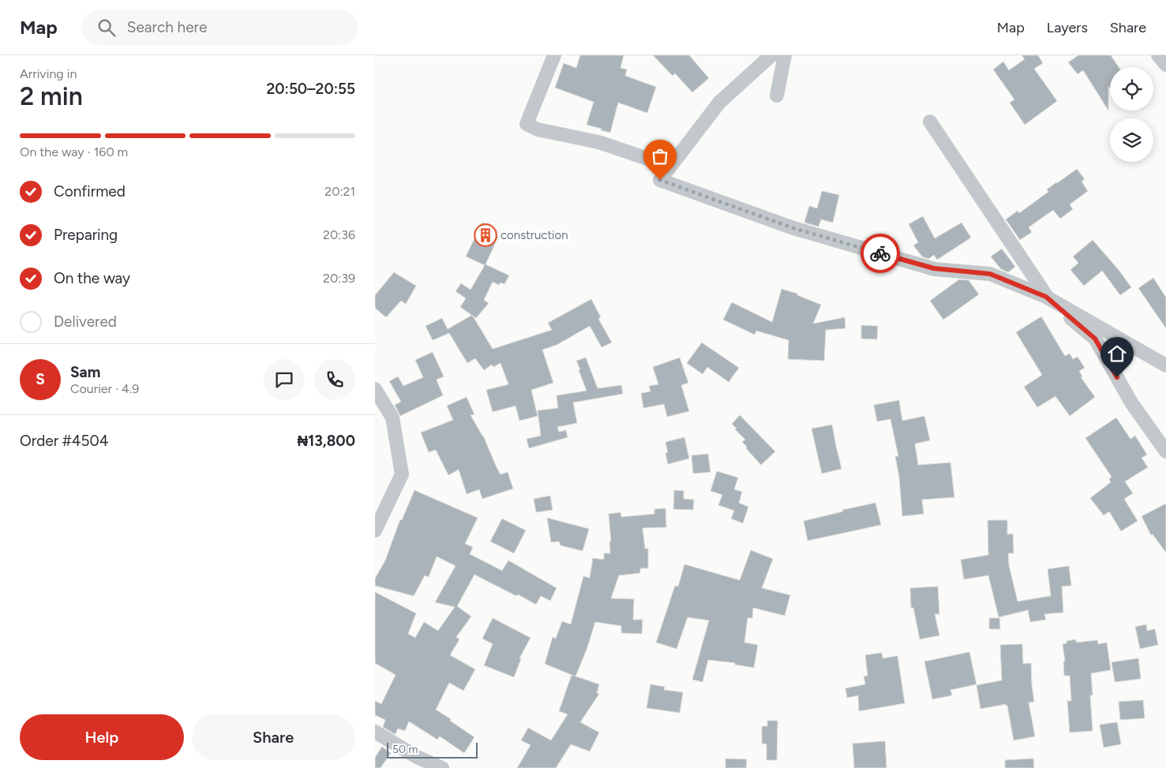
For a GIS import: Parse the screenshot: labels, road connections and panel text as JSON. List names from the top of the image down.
{
  "places": {
    "building": ["construction"]
  },
  "scale_bar": "50 m",
  "page": {
    "header": "Map",
    "search": "Search here",
    "nav": ["Map", "Layers", "Share"],
    "heading": ["2 min", "Arriving in", "20:50–20:55"],
    "panel": [
      "Sam",
      "Courier · 4.9",
      "Order #4504",
      "₦13,800"
    ],
    "bar": "On the way · 160 m",
    "list": [
      ["Confirmed", "20:21"],
      ["Preparing", "20:36"],
      ["On the way", "20:39"],
      "Delivered"
    ],
    "round": "S",
    "buttons": ["Help", "Share"],
    "scale": "50 m"
  }
}
